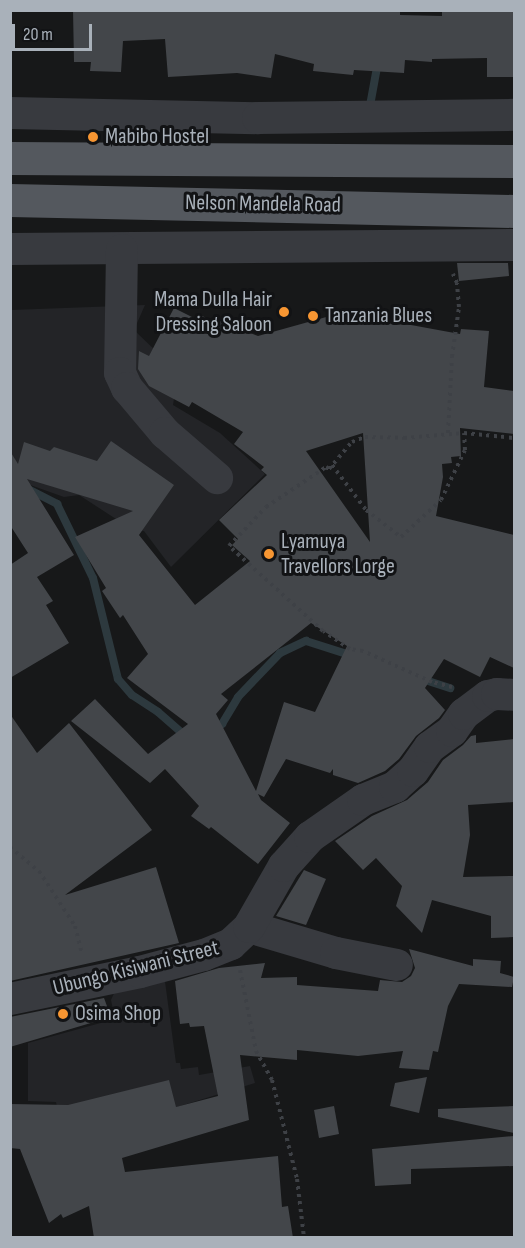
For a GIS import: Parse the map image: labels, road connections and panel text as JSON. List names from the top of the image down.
{
  "streets": {
    "main road": ["Nelson Mandela Road"],
    "street": ["Ubungo Kisiwani Street"]
  },
  "places": [
    "Mabibo Hostel",
    "Mama Dulla Hair Dressing Saloon",
    "Tanzania Blues",
    "Lyamuya Travellors Lorge",
    "Osima Shop"
  ],
  "scale_bar": "20 m"
}
